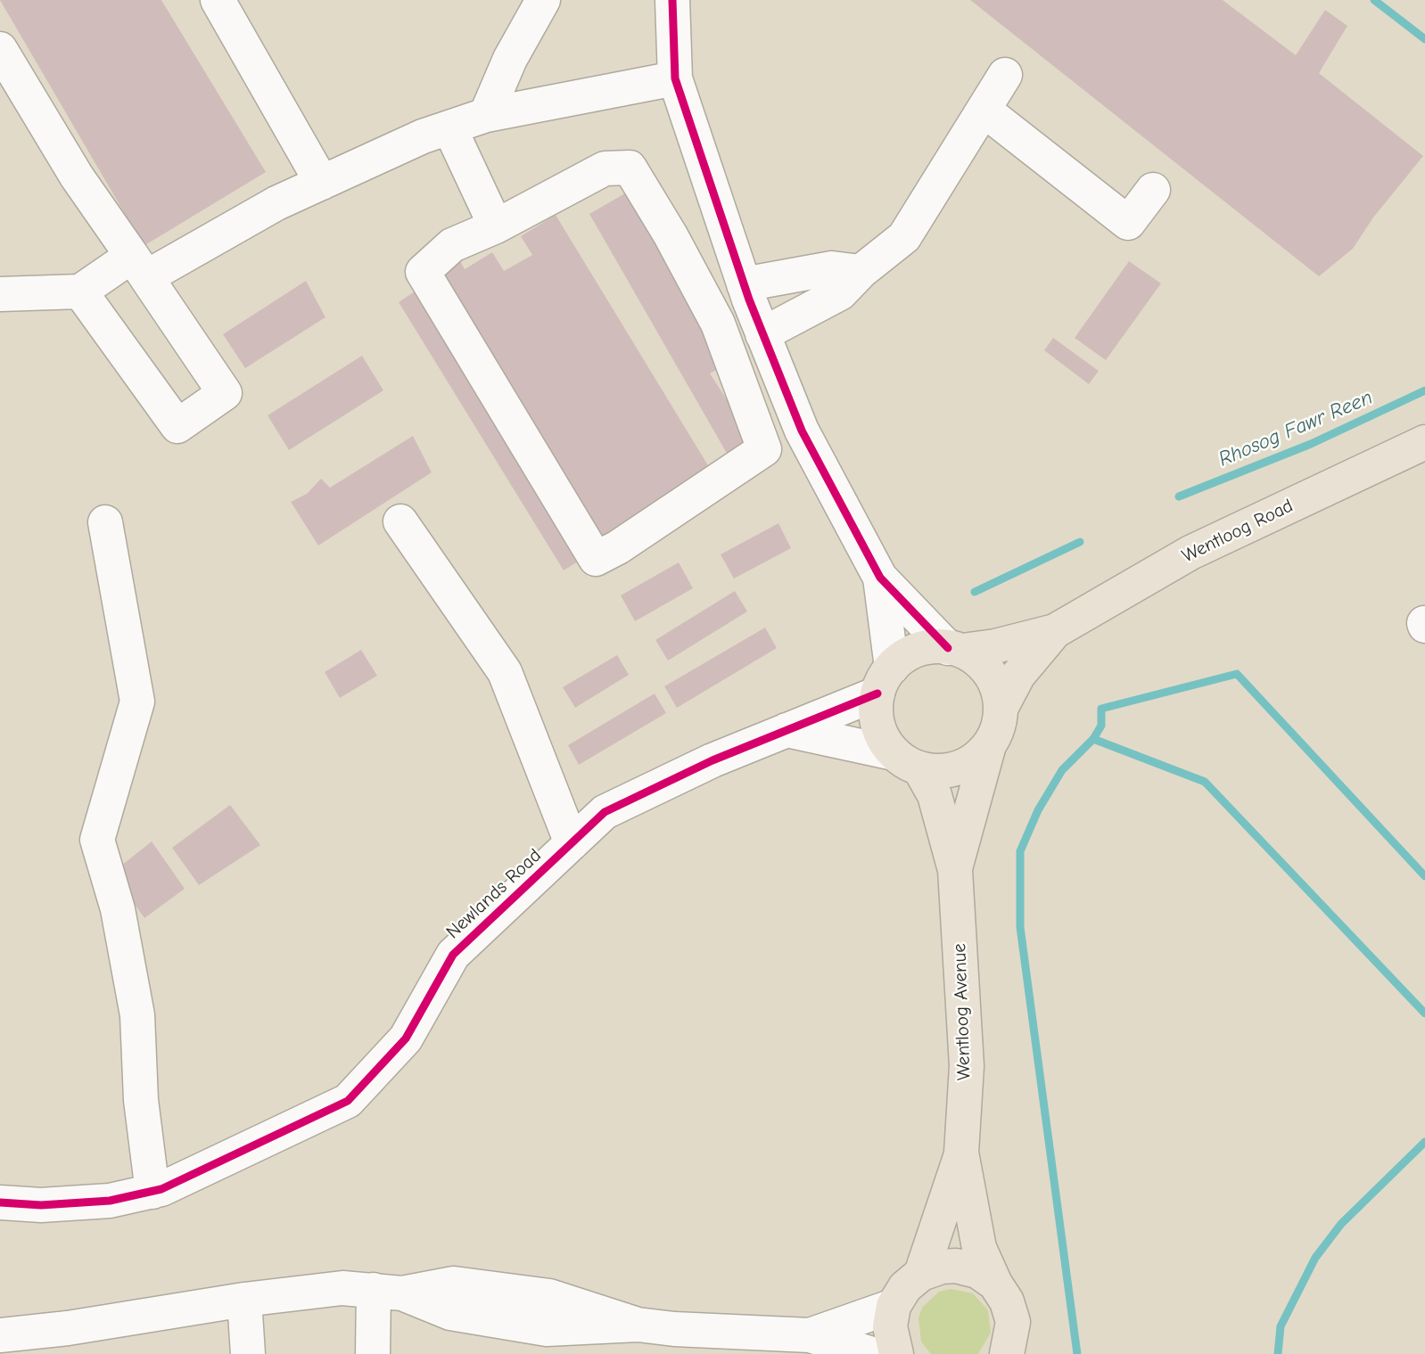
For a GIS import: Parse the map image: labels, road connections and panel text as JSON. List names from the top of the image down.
{
  "streets": {
    "main road": ["Wentloog Road", "Wentloog Avenue"],
    "street": ["Newlands Road"]
  },
  "crossings": [
    ["Wentloog Road", "Newlands Road"],
    ["Wentloog Road", "Wentloog Avenue"],
    ["Newlands Road", "Wentloog Avenue"]
  ],
  "water": ["Rhosog Fawr Reen"]
}
